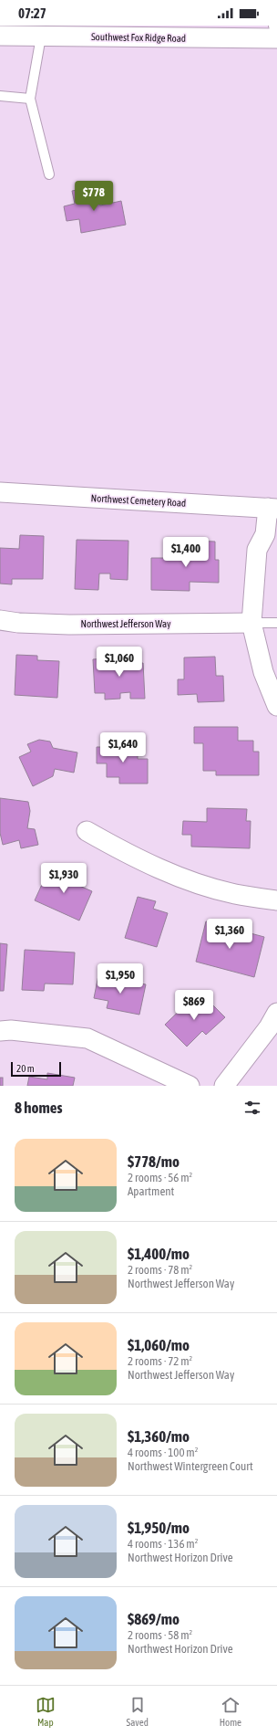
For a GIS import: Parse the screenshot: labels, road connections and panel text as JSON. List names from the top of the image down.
{
  "streets": {
    "street": ["Southwest Fox Ridge Road", "Northwest Cemetery Road", "Northwest Jefferson Way"]
  },
  "scale_bar": "20 m",
  "page": {
    "status": "07:27",
    "price": [
      "$778",
      "$1,400",
      "$1,060",
      "$1,640",
      "$1,930",
      "$1,360",
      "$1,950",
      "$869"
    ],
    "scale": "20 m",
    "heading": "8 homes",
    "list": [
      {
        "name": "$778/mo",
        "note": "2 rooms · 56 m² · Apartment"
      },
      {
        "name": "$1,400/mo",
        "note": "2 rooms · 78 m² · Northwest Jefferson Way"
      },
      {
        "name": "$1,060/mo",
        "note": "2 rooms · 72 m² · Northwest Jefferson Way"
      },
      {
        "name": "$1,360/mo",
        "note": "4 rooms · 100 m² · Northwest Wintergreen Court"
      },
      {
        "name": "$1,950/mo",
        "note": "4 rooms · 136 m² · Northwest Horizon Drive"
      },
      {
        "name": "$869/mo",
        "note": "2 rooms · 58 m² · Northwest Horizon Drive"
      }
    ],
    "tabs": ["Map", "Saved", "Home"]
  }
}
